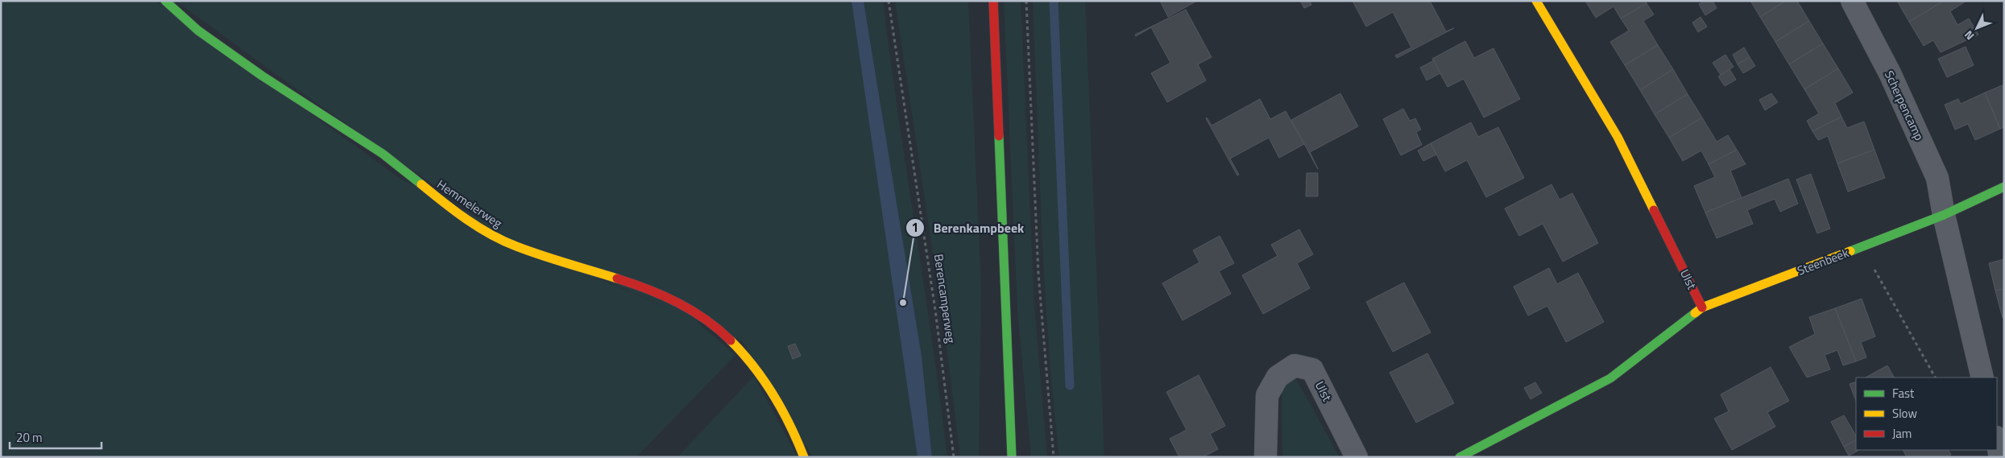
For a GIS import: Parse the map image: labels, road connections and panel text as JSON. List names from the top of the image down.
{
  "streets": {
    "street": [
      "Scherpencamp",
      "Hemmelerweg",
      "Steenbeek",
      "Ulst"
    ],
    "path": ["Berencamperweg"]
  },
  "crossings": [
    ["Scherpencamp", "Steenbeek"],
    ["Steenbeek", "Ulst"]
  ],
  "places": ["Berenkampbeek"],
  "legend": ["Fast", "Slow", "Jam"],
  "scale_bar": "20 m",
  "north": "bottom left"
}
